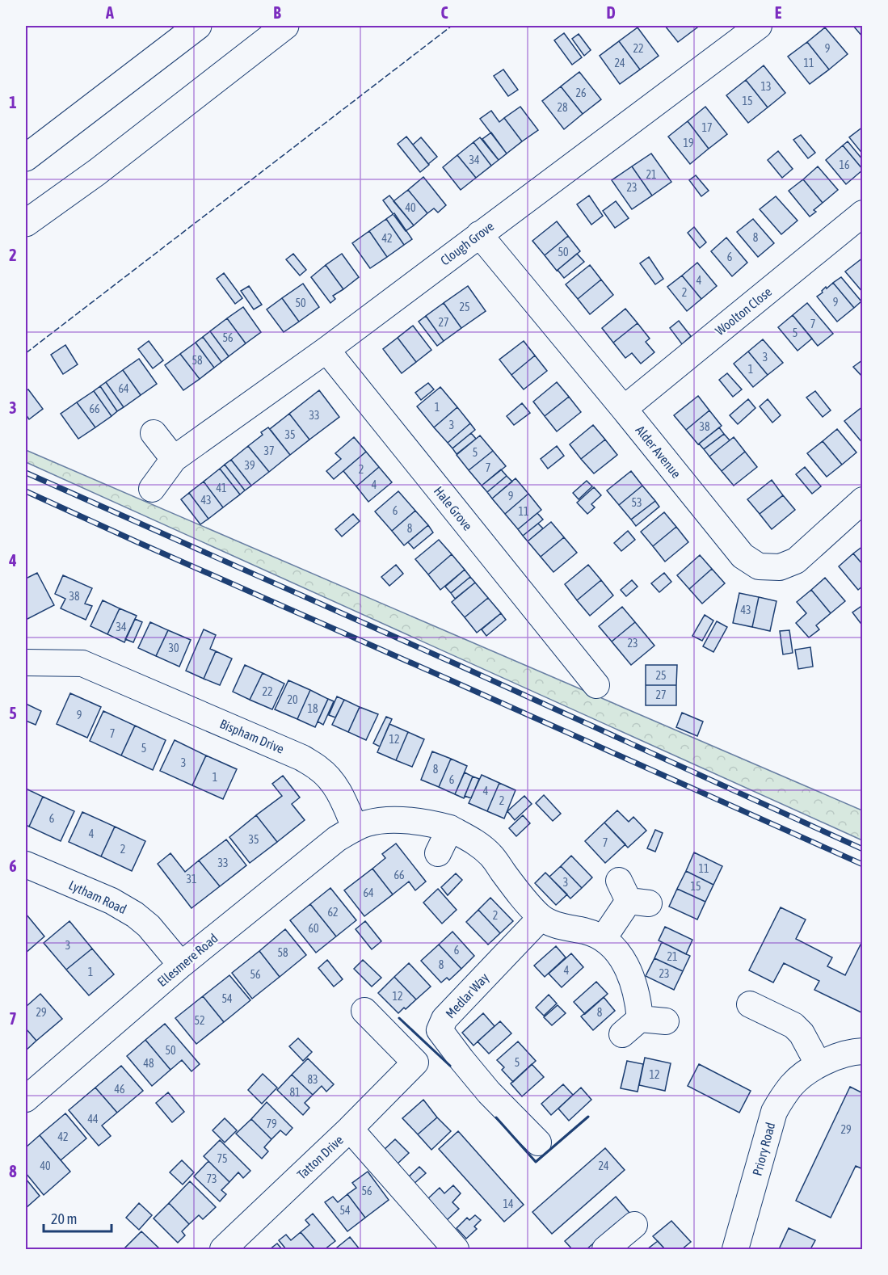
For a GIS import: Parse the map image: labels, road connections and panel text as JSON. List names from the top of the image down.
{
  "streets": {
    "street": [
      "Clough Grove",
      "Woolton Close",
      "Alder Avenue",
      "Hale Grove",
      "Bispham Drive",
      "Lytham Road",
      "Ellesmere Road",
      "Medlar Way",
      "Priory Road",
      "Tatton Drive"
    ]
  },
  "crossings": [
    ["Clough Grove", "Alder Avenue"],
    ["Clough Grove", "Hale Grove"],
    ["Woolton Close", "Alder Avenue"],
    ["Bispham Drive", "Ellesmere Road"],
    ["Lytham Road", "Ellesmere Road"]
  ],
  "house_numbers": [
    "22",
    "9",
    "24",
    "11",
    "13",
    "26",
    "15",
    "28",
    "17",
    "19",
    "34",
    "16",
    "21",
    "23",
    "40",
    "8",
    "42",
    "50",
    "6",
    "4",
    "2",
    "9",
    "50",
    "25",
    "27",
    "7",
    "5",
    "56",
    "3",
    "58",
    "1",
    "64",
    "1",
    "66",
    "33",
    "3",
    "38",
    "35",
    "37",
    "5",
    "39",
    "7",
    "2",
    "4",
    "41",
    "9",
    "43",
    "53",
    "6",
    "11",
    "8",
    "38",
    "43",
    "34",
    "23",
    "30",
    "25",
    "22",
    "27",
    "20",
    "18",
    "9",
    "7",
    "12",
    "5",
    "3",
    "8",
    "1",
    "6",
    "4",
    "2",
    "6",
    "4",
    "35",
    "7",
    "2",
    "33",
    "11",
    "66",
    "31",
    "3",
    "15",
    "64",
    "62",
    "2",
    "60",
    "3",
    "6",
    "58",
    "21",
    "8",
    "4",
    "1",
    "23",
    "56",
    "12",
    "54",
    "29",
    "8",
    "52",
    "50",
    "5",
    "48",
    "12",
    "83",
    "46",
    "81",
    "44",
    "79",
    "29",
    "42",
    "75",
    "40",
    "24",
    "73",
    "56",
    "14",
    "54"
  ],
  "scale_bar": "20 m",
  "grid": {
    "columns": [
      "A",
      "B",
      "C",
      "D",
      "E"
    ],
    "rows": [
      "1",
      "2",
      "3",
      "4",
      "5",
      "6",
      "7",
      "8"
    ]
  }
}
